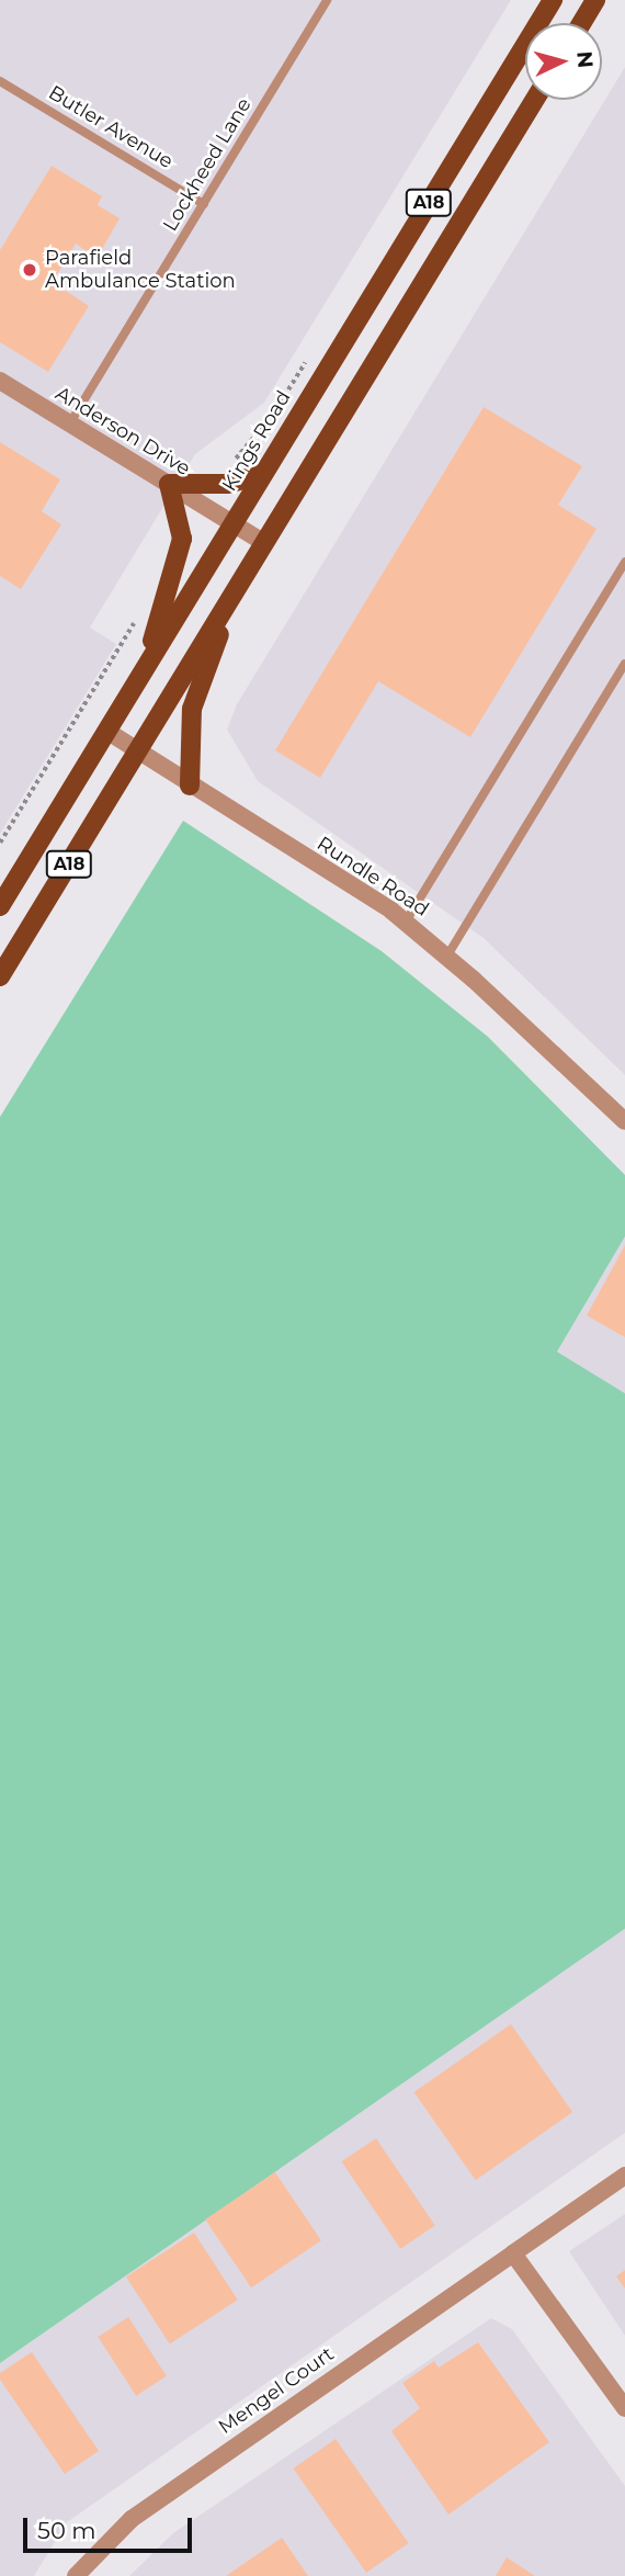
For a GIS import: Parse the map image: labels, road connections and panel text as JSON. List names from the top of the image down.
{
  "streets": {
    "main road": ["A18", "Kings Road"],
    "street": ["Anderson Drive", "Rundle Road", "Mengel Court"],
    "lane": ["Butler Avenue", "Lockheed Lane"]
  },
  "crossings": [
    ["Butler Avenue", "Lockheed Lane"],
    ["Lockheed Lane", "Anderson Drive"],
    ["A18", "Anderson Drive"],
    ["A18", "Rundle Road"],
    ["Anderson Drive", "Kings Road"],
    ["Kings Road", "Rundle Road"]
  ],
  "places": ["Parafield Ambulance Station"],
  "scale_bar": "50 m",
  "north": "right"
}
